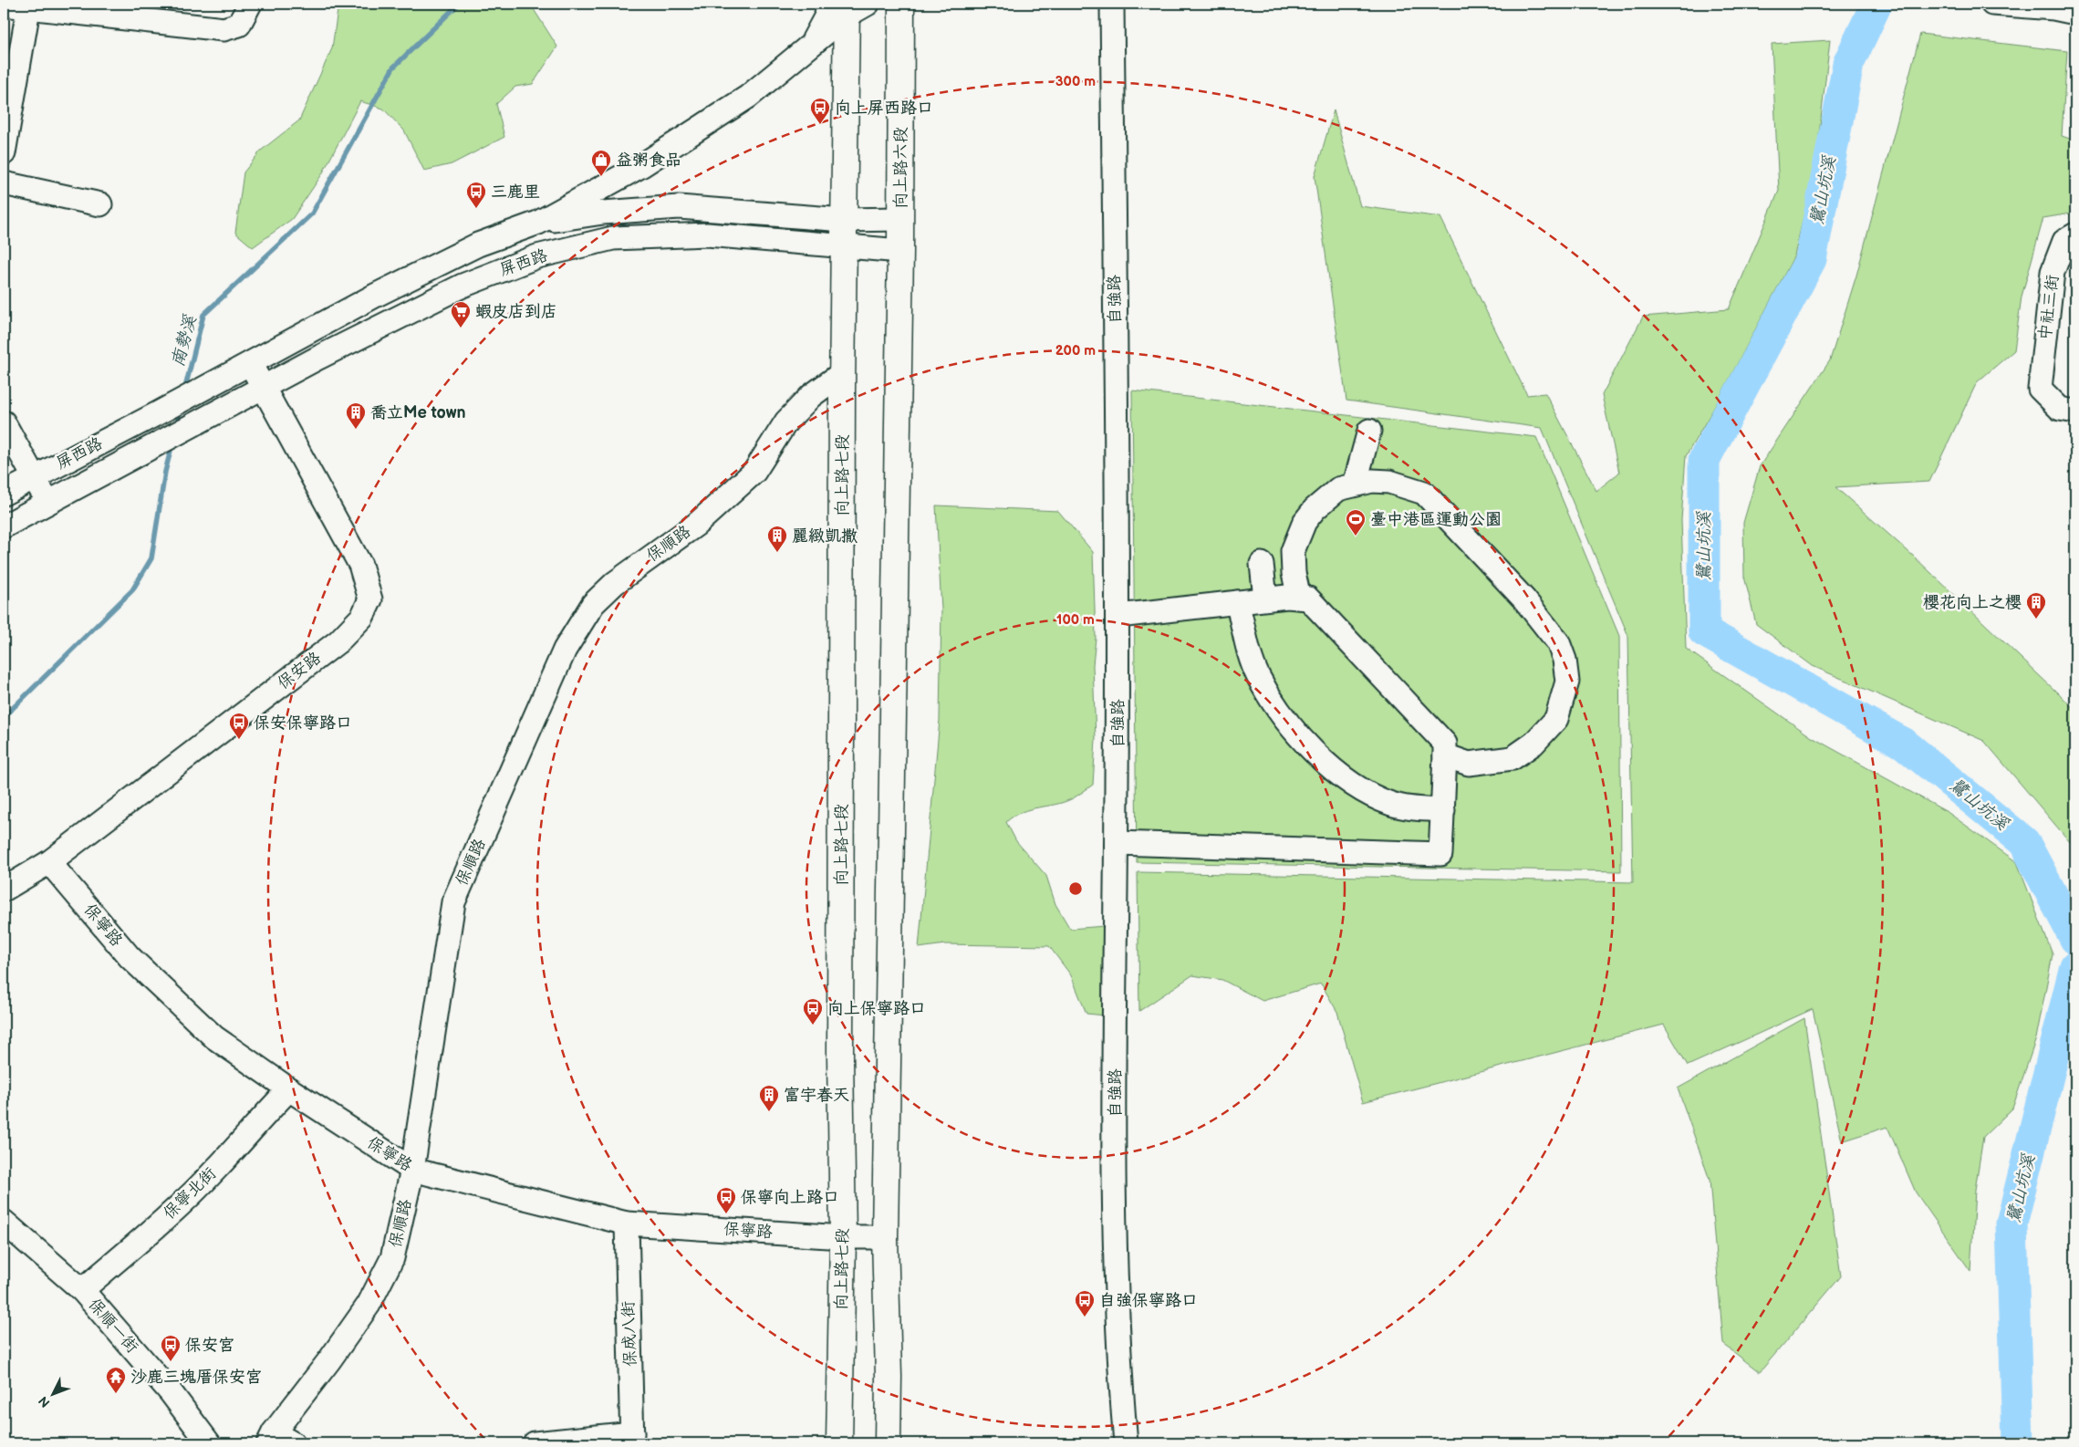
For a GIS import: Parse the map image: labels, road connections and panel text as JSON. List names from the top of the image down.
{
  "streets": {
    "main road": ["向上路六段", "向上路七段"],
    "street": [
      "屏西路",
      "自強路",
      "中社三街",
      "保順路",
      "保安路",
      "保寧路",
      "保寧北街",
      "保順一街",
      "保成八街"
    ]
  },
  "crossings": [
    ["向上路六段", "屏西路"],
    ["屏西路", "向上路七段"],
    ["屏西路", "保安路"],
    ["向上路七段", "保順路"],
    ["向上路七段", "保寧路"],
    ["保順路", "保寧路"],
    ["保安路", "保寧路"],
    ["保寧路", "保寧北街"],
    ["保寧路", "保成八街"],
    ["保寧北街", "保順一街"]
  ],
  "water": ["鷺山坑溪", "南勢溪"],
  "places": {
    "bus stop": [
      "向上屏西路口",
      "三鹿里",
      "保安保寧路口",
      "向上保寧路口",
      "保寧向上路口",
      "自強保寧路口",
      "保安宮"
    ],
    "shop": ["益粥食品"],
    "supermarket": ["蝦皮店到店"],
    "building": [
      "喬立Me town",
      "麗緻凱撒",
      "櫻花向上之櫻",
      "富宇春天"
    ],
    "sports": ["臺中港區運動公園"],
    "temple": ["沙鹿三塊厝保安宮"]
  },
  "north": "bottom left",
  "rings": ["300 m", "200 m", "100 m"]
}
